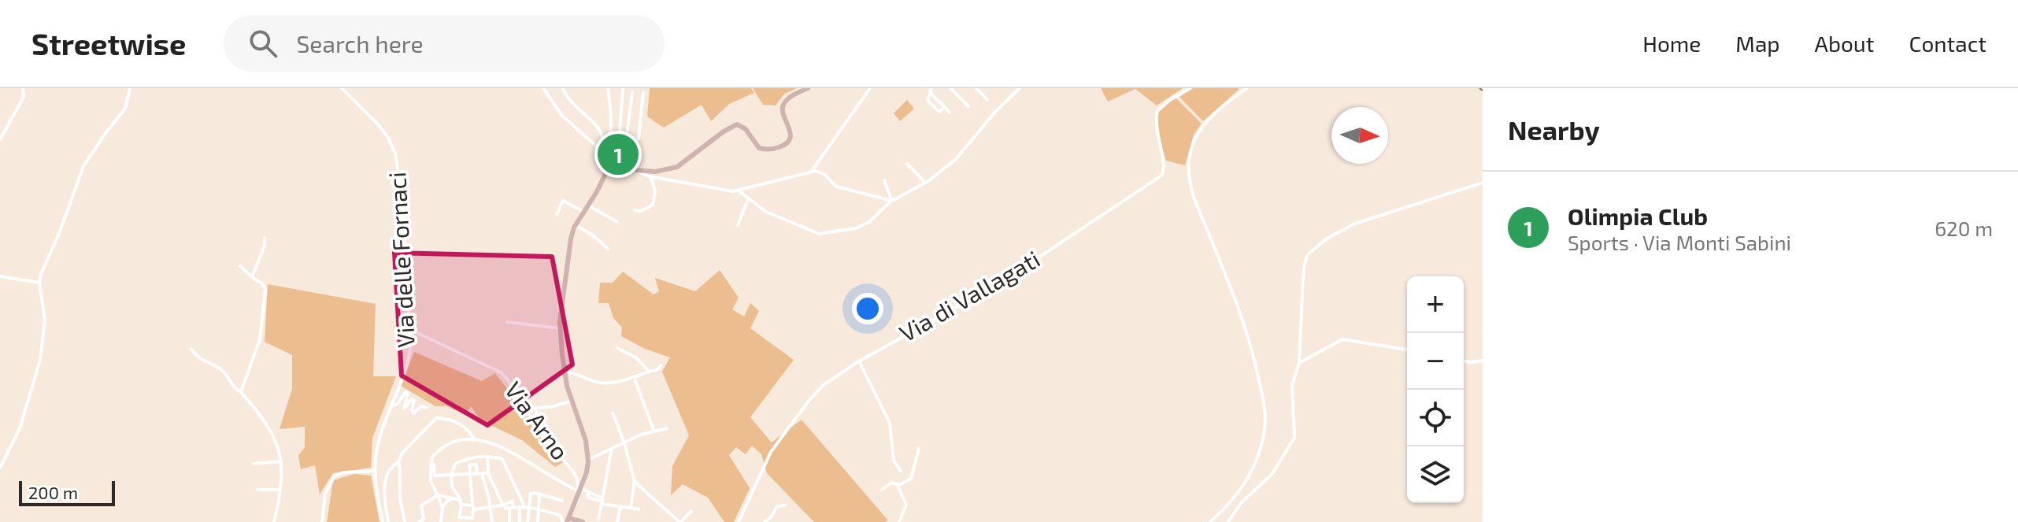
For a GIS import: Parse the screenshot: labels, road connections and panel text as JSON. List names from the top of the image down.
{
  "streets": {
    "street": ["Via delle Fornaci", "Via di Vallagati", "Via Arno"]
  },
  "crossings": [
    ["Via delle Fornaci", "Via Arno"]
  ],
  "scale_bar": "200 m",
  "north": "right",
  "page": {
    "header": "Streetwise",
    "search": "Search here",
    "nav": [
      "Home",
      "Map",
      "About",
      "Contact"
    ],
    "heading": "Nearby",
    "pins": "1",
    "list": [
      {
        "mark": "1",
        "name": "Olimpia Club",
        "note": "Sports · Via Monti Sabini",
        "value": "620 m"
      }
    ],
    "map_buttons": ["+", "−"],
    "scale": "200 m"
  }
}
